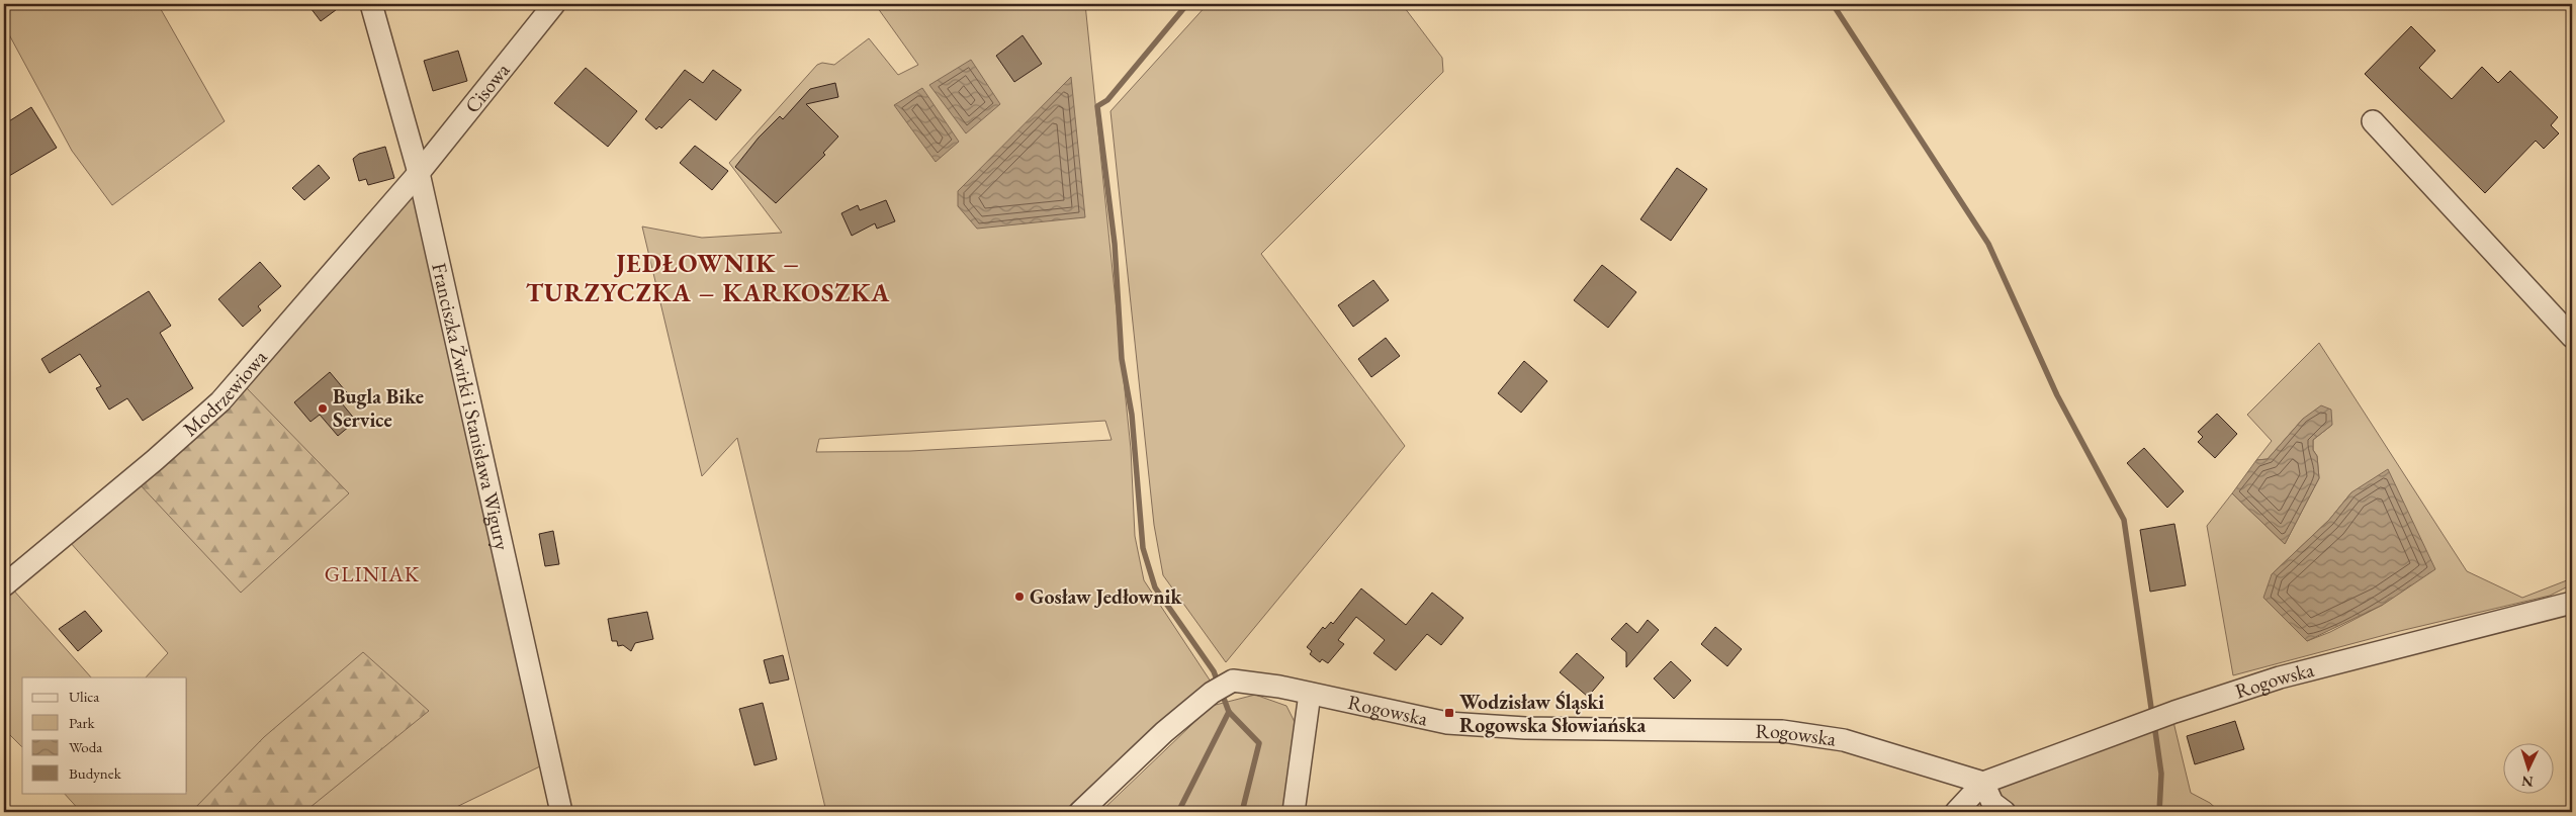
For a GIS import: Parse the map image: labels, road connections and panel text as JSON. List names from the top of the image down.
{
  "streets": {
    "street": [
      "Cisowa",
      "Modrzewiowa",
      "Franciszka Żwirki i Stanisława Wigury",
      "Rogowska"
    ]
  },
  "crossings": [
    ["Cisowa", "Modrzewiowa"],
    ["Cisowa", "Franciszka Żwirki i Stanisława Wigury"],
    ["Modrzewiowa", "Franciszka Żwirki i Stanisława Wigury"]
  ],
  "districts": ["JEDŁOWNIK – TURZYCZKA – KARKOSZKA", "GLINIAK"],
  "places": {
    "other": ["Bugla Bike Service", "Gosław Jedłownik"],
    "transit": ["Wodzisław Śląski Rogowska Słowiańska"]
  },
  "legend": [
    "Ulica",
    "Park",
    "Woda",
    "Budynek"
  ],
  "north": "bottom"
}
